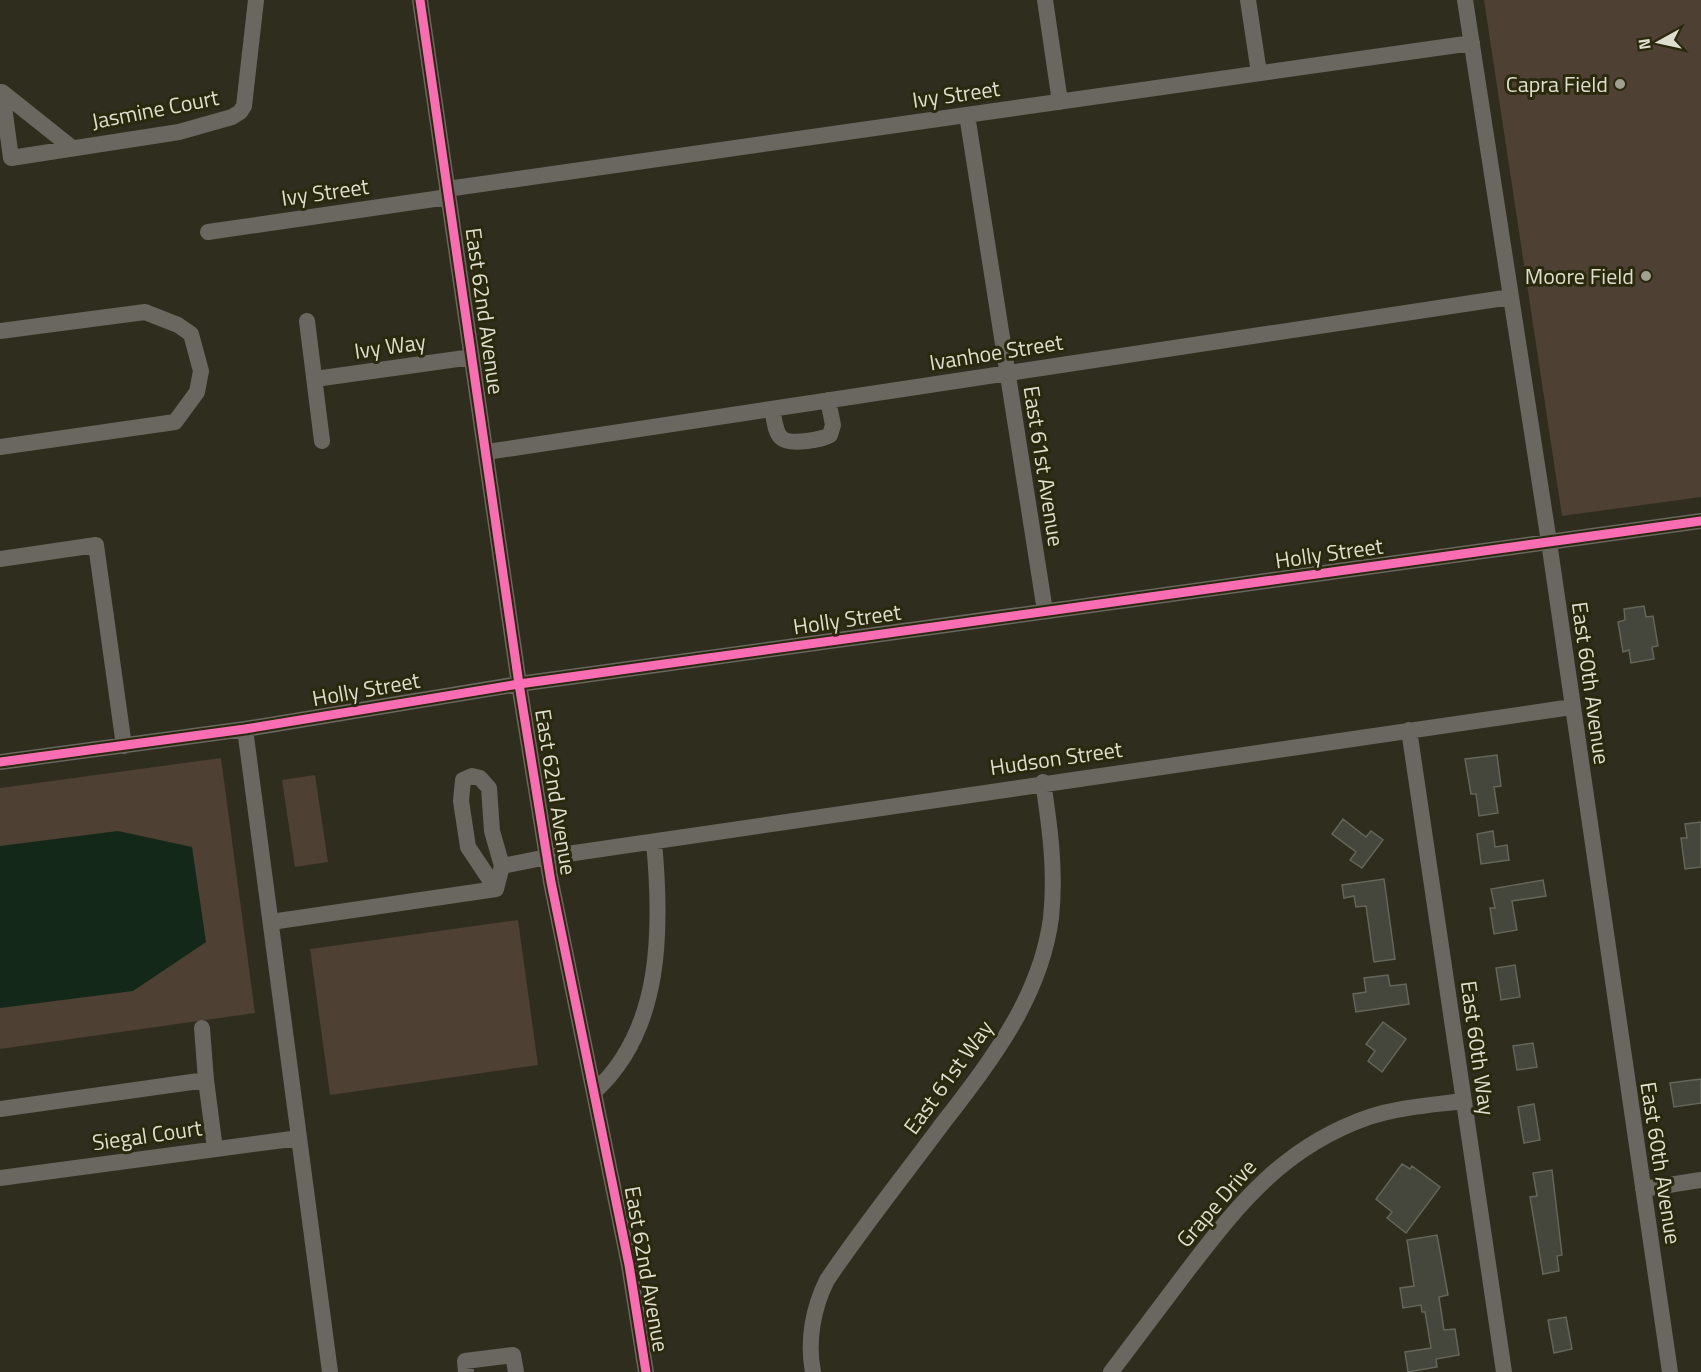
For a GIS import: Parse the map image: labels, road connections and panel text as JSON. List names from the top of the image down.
{
  "streets": {
    "street": [
      "Ivy Street",
      "Jasmine Court",
      "East 62nd Avenue",
      "Ivy Way",
      "Ivanhoe Street",
      "East 61st Avenue",
      "Holly Street",
      "East 60th Avenue",
      "Hudson Street",
      "East 60th Way",
      "East 61st Way",
      "Siegal Court",
      "Grape Drive"
    ]
  },
  "crossings": [
    ["Ivy Street", "East 62nd Avenue"],
    ["Ivy Street", "East 61st Avenue"],
    ["Ivy Street", "East 60th Avenue"],
    ["East 62nd Avenue", "Ivy Way"],
    ["East 62nd Avenue", "Ivanhoe Street"],
    ["East 62nd Avenue", "Holly Street"],
    ["East 62nd Avenue", "Hudson Street"],
    ["Ivanhoe Street", "East 61st Avenue"],
    ["Ivanhoe Street", "East 60th Avenue"],
    ["East 61st Avenue", "Holly Street"],
    ["Holly Street", "East 60th Avenue"],
    ["East 60th Avenue", "Hudson Street"],
    ["Hudson Street", "East 60th Way"],
    ["Hudson Street", "East 61st Way"],
    ["East 60th Way", "Grape Drive"]
  ],
  "places": ["Capra Field", "Moore Field"],
  "north": "left"
}
